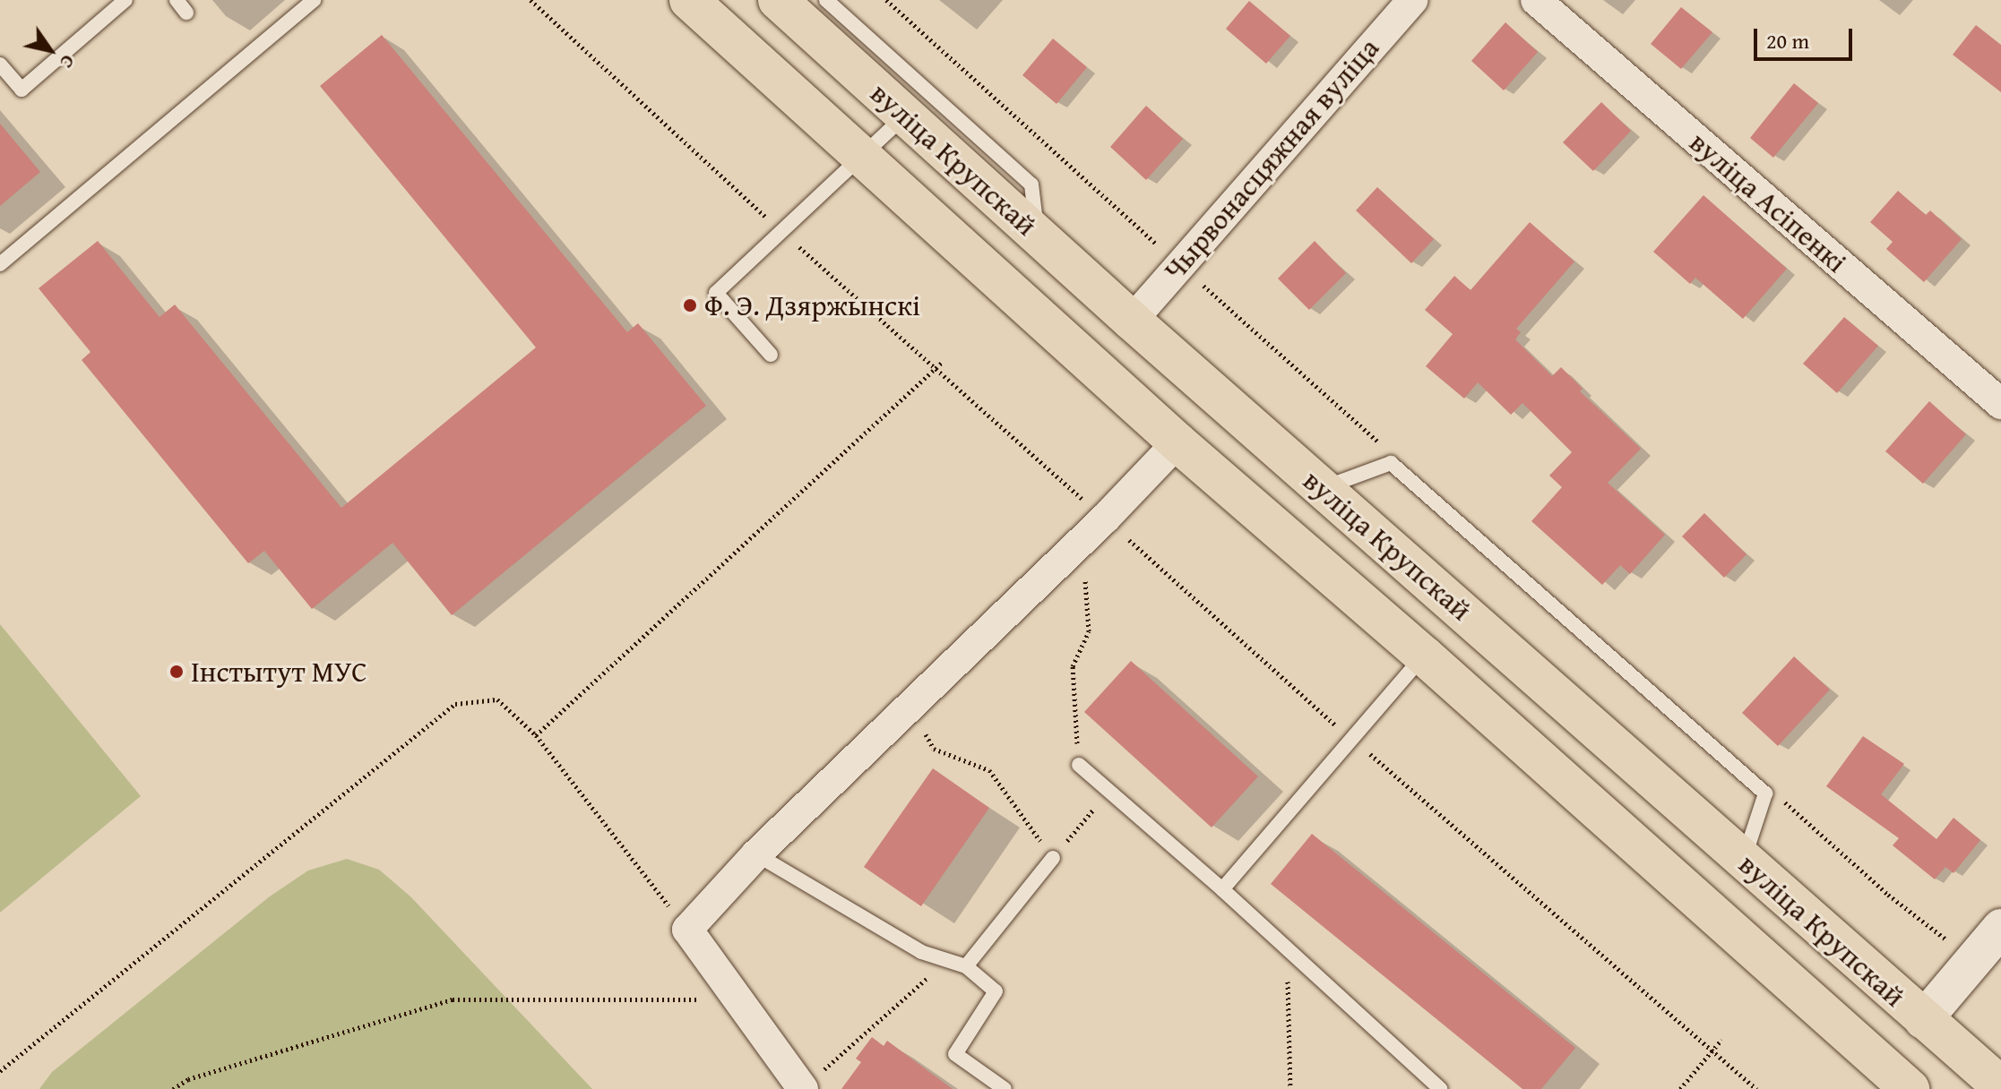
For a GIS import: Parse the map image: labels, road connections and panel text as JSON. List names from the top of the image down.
{
  "streets": {
    "main road": ["вуліца Крупскай"],
    "street": ["Чырвонасцяжная вуліца", "вуліца Асіпенкі"]
  },
  "crossings": [
    ["вуліца Крупскай", "Чырвонасцяжная вуліца"]
  ],
  "places": ["Ф. Э. Дзяржынскі", "Інстытут МУС"],
  "scale_bar": "20 m",
  "north": "bottom right"
}
